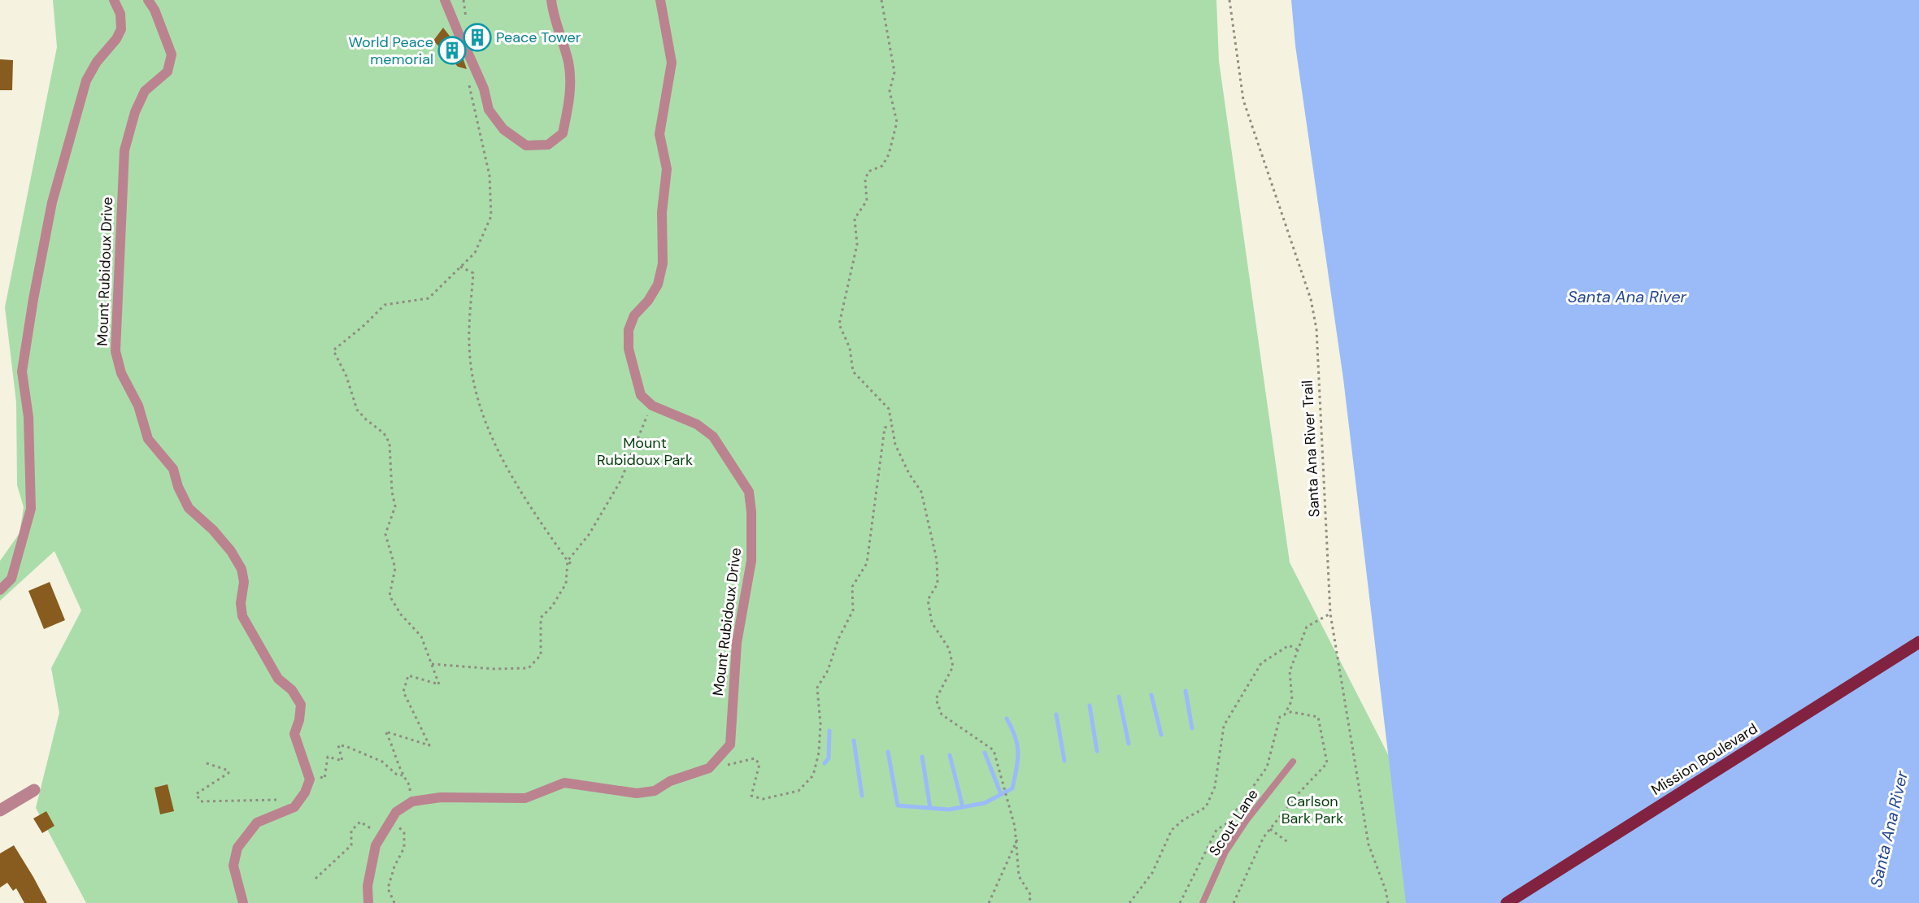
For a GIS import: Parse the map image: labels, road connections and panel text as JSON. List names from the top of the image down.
{
  "streets": {
    "main road": ["Mission Boulevard"],
    "street": ["Mount Rubidoux Drive"],
    "lane": ["Scout Lane"],
    "path": ["Santa Ana River Trail"]
  },
  "water": ["Santa Ana River"],
  "parks": ["Mount Rubidoux Park", "Carlson Bark Park"],
  "places": {
    "building": ["Peace Tower", "World Peace memorial"]
  }
}
